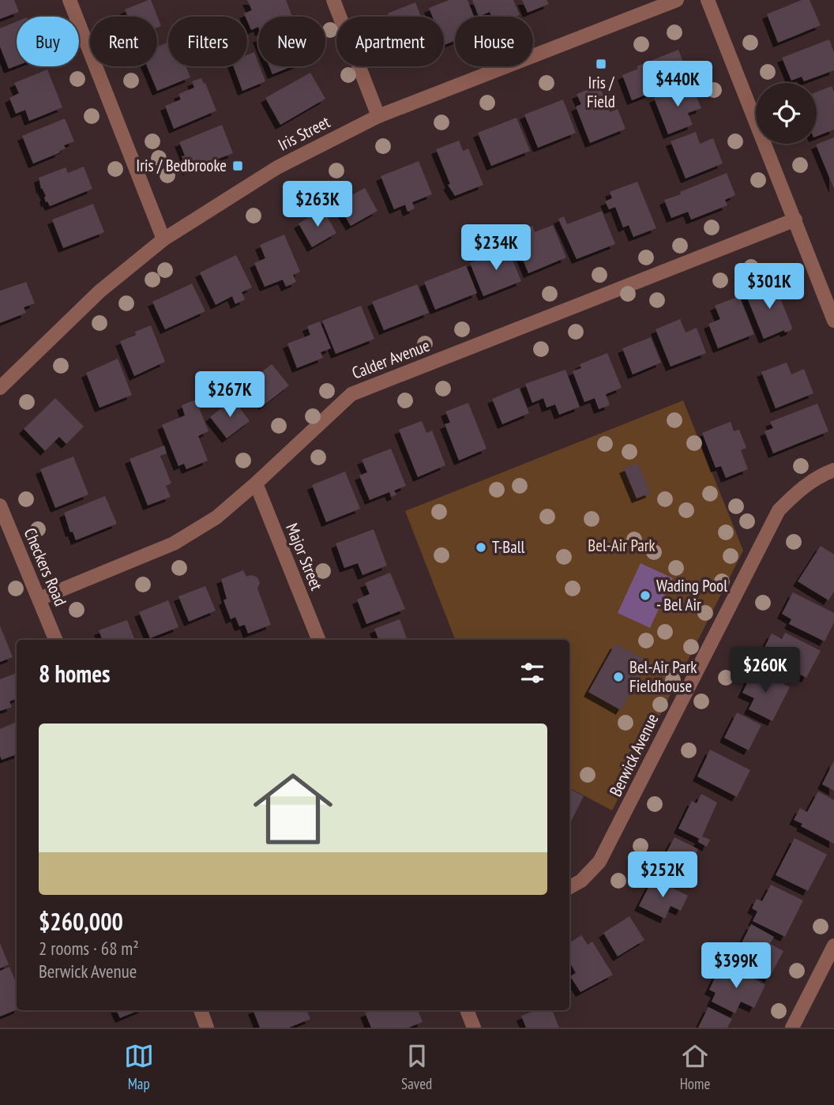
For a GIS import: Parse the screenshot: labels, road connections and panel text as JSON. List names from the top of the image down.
{
  "streets": {
    "street": [
      "Iris Street",
      "Calder Avenue",
      "Major Street",
      "Checkers Road",
      "Berwick Avenue"
    ]
  },
  "crossings": [
    ["Calder Avenue", "Major Street"],
    ["Calder Avenue", "Checkers Road"]
  ],
  "parks": ["Bel-Air Park"],
  "places": {
    "transit": ["Iris / Field", "Iris / Bedbrooke"],
    "other": ["T-Ball", "Wading Pool - Bel Air", "Bel-Air Park Fieldhouse"]
  },
  "page": {
    "chip": [
      "Buy",
      "Rent",
      "Filters",
      "New",
      "Apartment",
      "House"
    ],
    "price": [
      "$440K",
      "$263K",
      "$234K",
      "$301K",
      "$267K",
      "$260K",
      "$252K",
      "$399K"
    ],
    "heading": "8 homes",
    "list": [
      {
        "name": "$260,000",
        "note": "2 rooms · 68 m² · Berwick Avenue"
      }
    ],
    "tabs": ["Map", "Saved", "Home"]
  }
}
